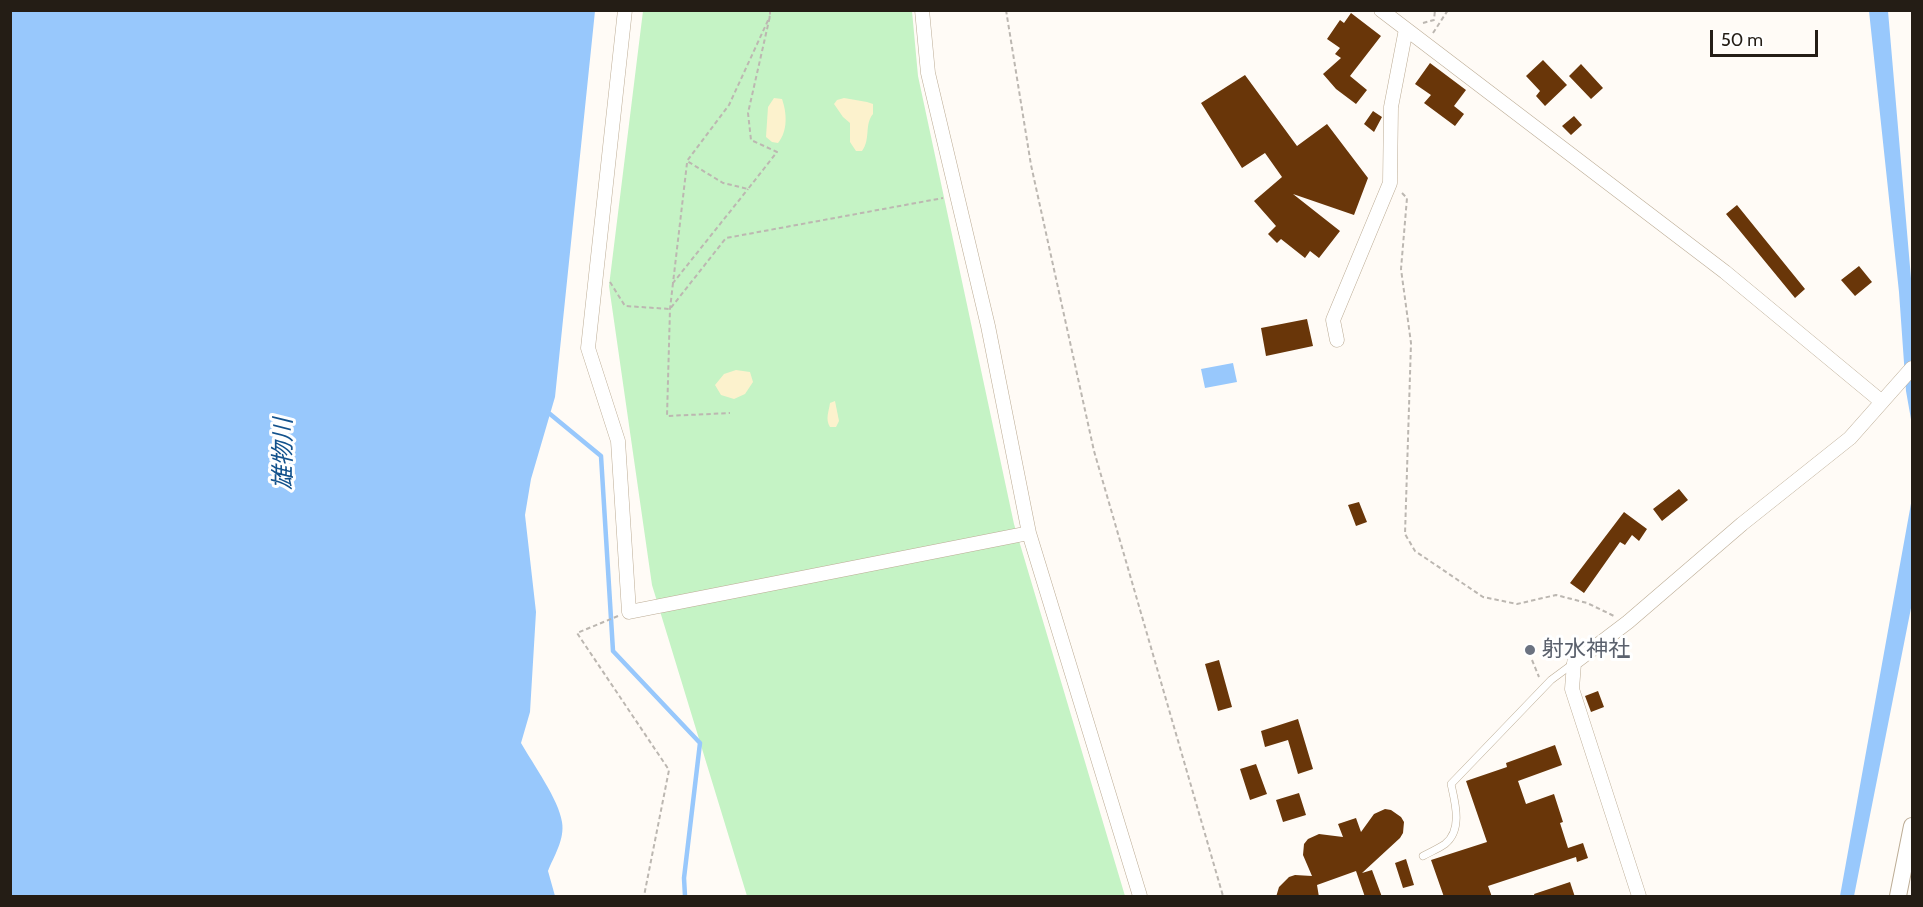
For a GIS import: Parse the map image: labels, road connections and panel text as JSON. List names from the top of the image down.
{
  "water": ["雄物川"],
  "places": ["射水神社"],
  "scale_bar": "50 m"
}
